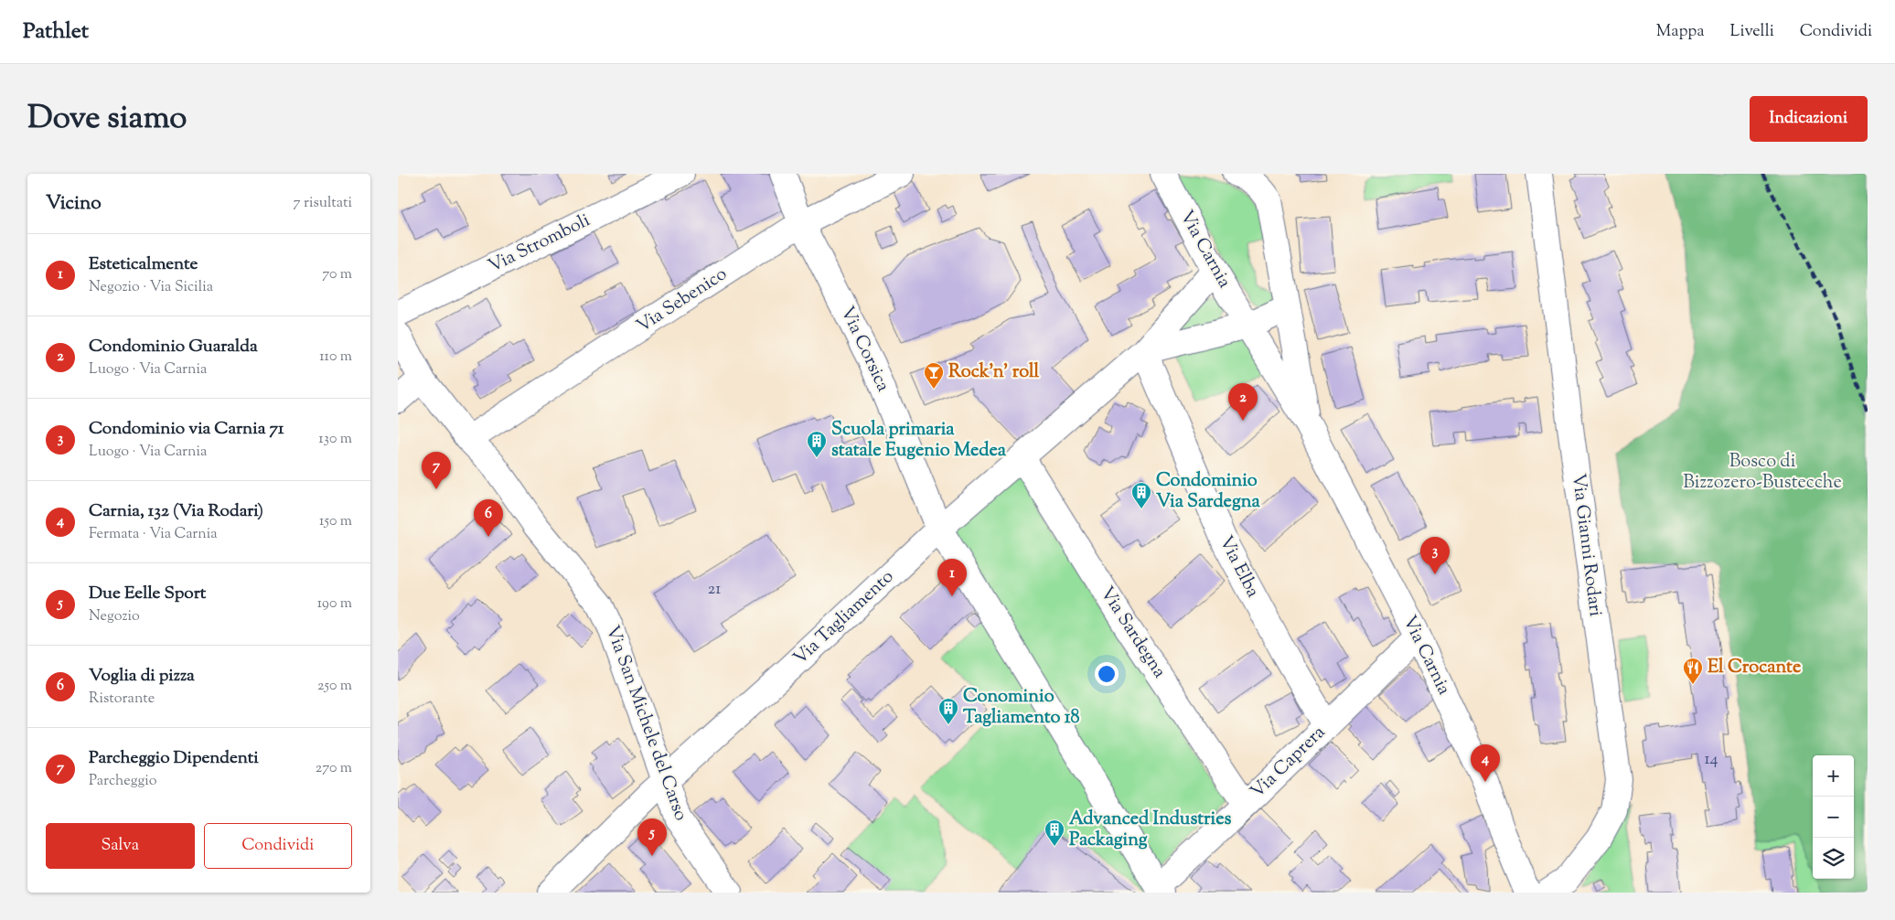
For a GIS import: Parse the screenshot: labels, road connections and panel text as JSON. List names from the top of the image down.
{
  "streets": {
    "street": [
      "Via Stromboli",
      "Via Carnia",
      "Via Sebenico",
      "Via Corsica",
      "Via Gianni Rodari",
      "Via Elba",
      "Via Tagliamento",
      "Via Sardegna",
      "Via San Michele del Carso",
      "Via Caprera"
    ]
  },
  "crossings": [
    ["Via Carnia", "Via Tagliamento"],
    ["Via Carnia", "Via Caprera"],
    ["Via Sebenico", "Via Corsica"],
    ["Via Sebenico", "Via San Michele del Carso"],
    ["Via Corsica", "Via Tagliamento"],
    ["Via Corsica", "Via Caprera"],
    ["Via Elba", "Via Tagliamento"],
    ["Via Elba", "Via Caprera"],
    ["Via Tagliamento", "Via Sardegna"],
    ["Via Tagliamento", "Via San Michele del Carso"],
    ["Via Sardegna", "Via Caprera"]
  ],
  "parks": ["Bosco di Bizzozero-Bustecche"],
  "places": {
    "bar": ["Rock'n' roll"],
    "building": [
      "Scuola primaria statale Eugenio Medea",
      "Condominio Via Sardegna",
      "Conominio Tagliamento 18",
      "Advanced Industries Packaging"
    ],
    "restaurant": ["El Crocante"]
  },
  "house_numbers": ["21", "14"],
  "page": {
    "header": "Pathlet",
    "nav": ["Mappa", "Livelli", "Condividi"],
    "title": "Dove siamo",
    "buttons": [
      "Indicazioni",
      ["Salva", "Condividi"]
    ],
    "heading": ["Vicino", "7 risultati"],
    "list": [
      {
        "mark": "1",
        "name": "Esteticalmente",
        "note": "Negozio · Via Sicilia",
        "value": "70 m"
      },
      {
        "mark": "2",
        "name": "Condominio Guaralda",
        "note": "Luogo · Via Carnia",
        "value": "110 m"
      },
      {
        "mark": "3",
        "name": "Condominio via Carnia 71",
        "note": "Luogo · Via Carnia",
        "value": "130 m"
      },
      {
        "mark": "4",
        "name": "Carnia, 132 (Via Rodari)",
        "note": "Fermata · Via Carnia",
        "value": "150 m"
      },
      {
        "mark": "5",
        "name": "Due Eelle Sport",
        "note": "Negozio",
        "value": "190 m"
      },
      {
        "mark": "6",
        "name": "Voglia di pizza",
        "note": "Ristorante",
        "value": "250 m"
      },
      {
        "mark": "7",
        "name": "Parcheggio Dipendenti",
        "note": "Parcheggio",
        "value": "270 m"
      }
    ],
    "pins": [
      "2",
      "7",
      "6",
      "3",
      "1",
      "4",
      "5"
    ],
    "map_buttons": ["+", "−"]
  }
}
